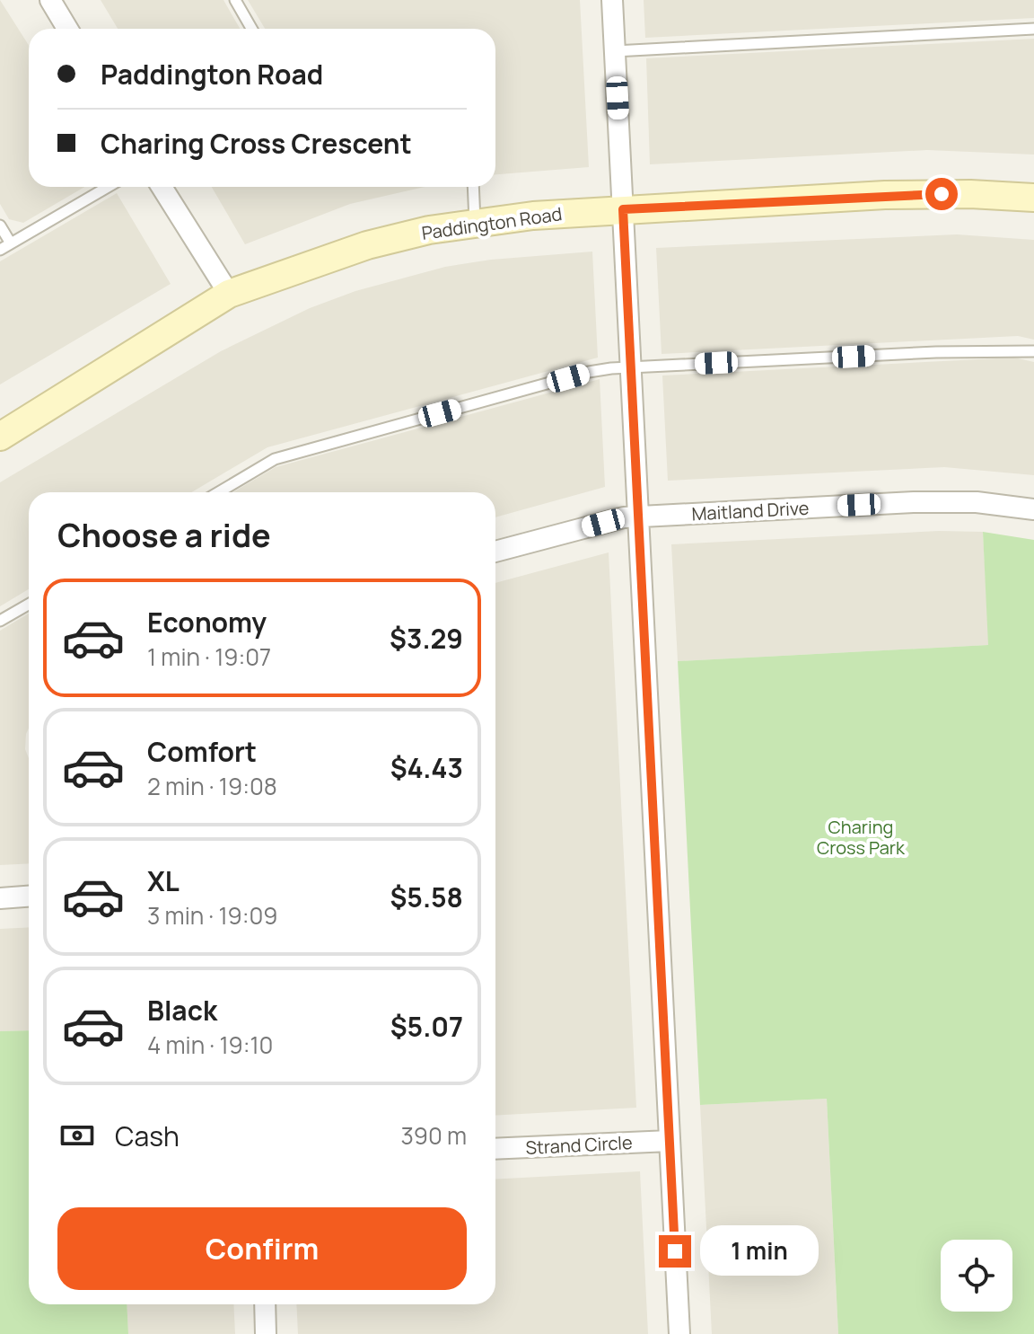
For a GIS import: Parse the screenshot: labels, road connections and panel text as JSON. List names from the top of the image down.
{
  "streets": {
    "street": ["Paddington Road", "Maitland Drive", "Strand Circle"]
  },
  "parks": ["Charing Cross Park"],
  "page": {
    "banner": ["Paddington Road", "Charing Cross Crescent"],
    "heading": "Choose a ride",
    "list": [
      {
        "name": "Economy",
        "note": "1 min · 19:07",
        "value": "$3.29"
      },
      {
        "name": "Comfort",
        "note": "2 min · 19:08",
        "value": "$4.43"
      },
      {
        "name": "XL",
        "note": "3 min · 19:09",
        "value": "$5.58"
      },
      {
        "name": "Black",
        "note": "4 min · 19:10",
        "value": "$5.07"
      }
    ],
    "pay": ["Cash", "390 m"],
    "buttons": "Confirm",
    "bubble": "1 min"
  }
}
